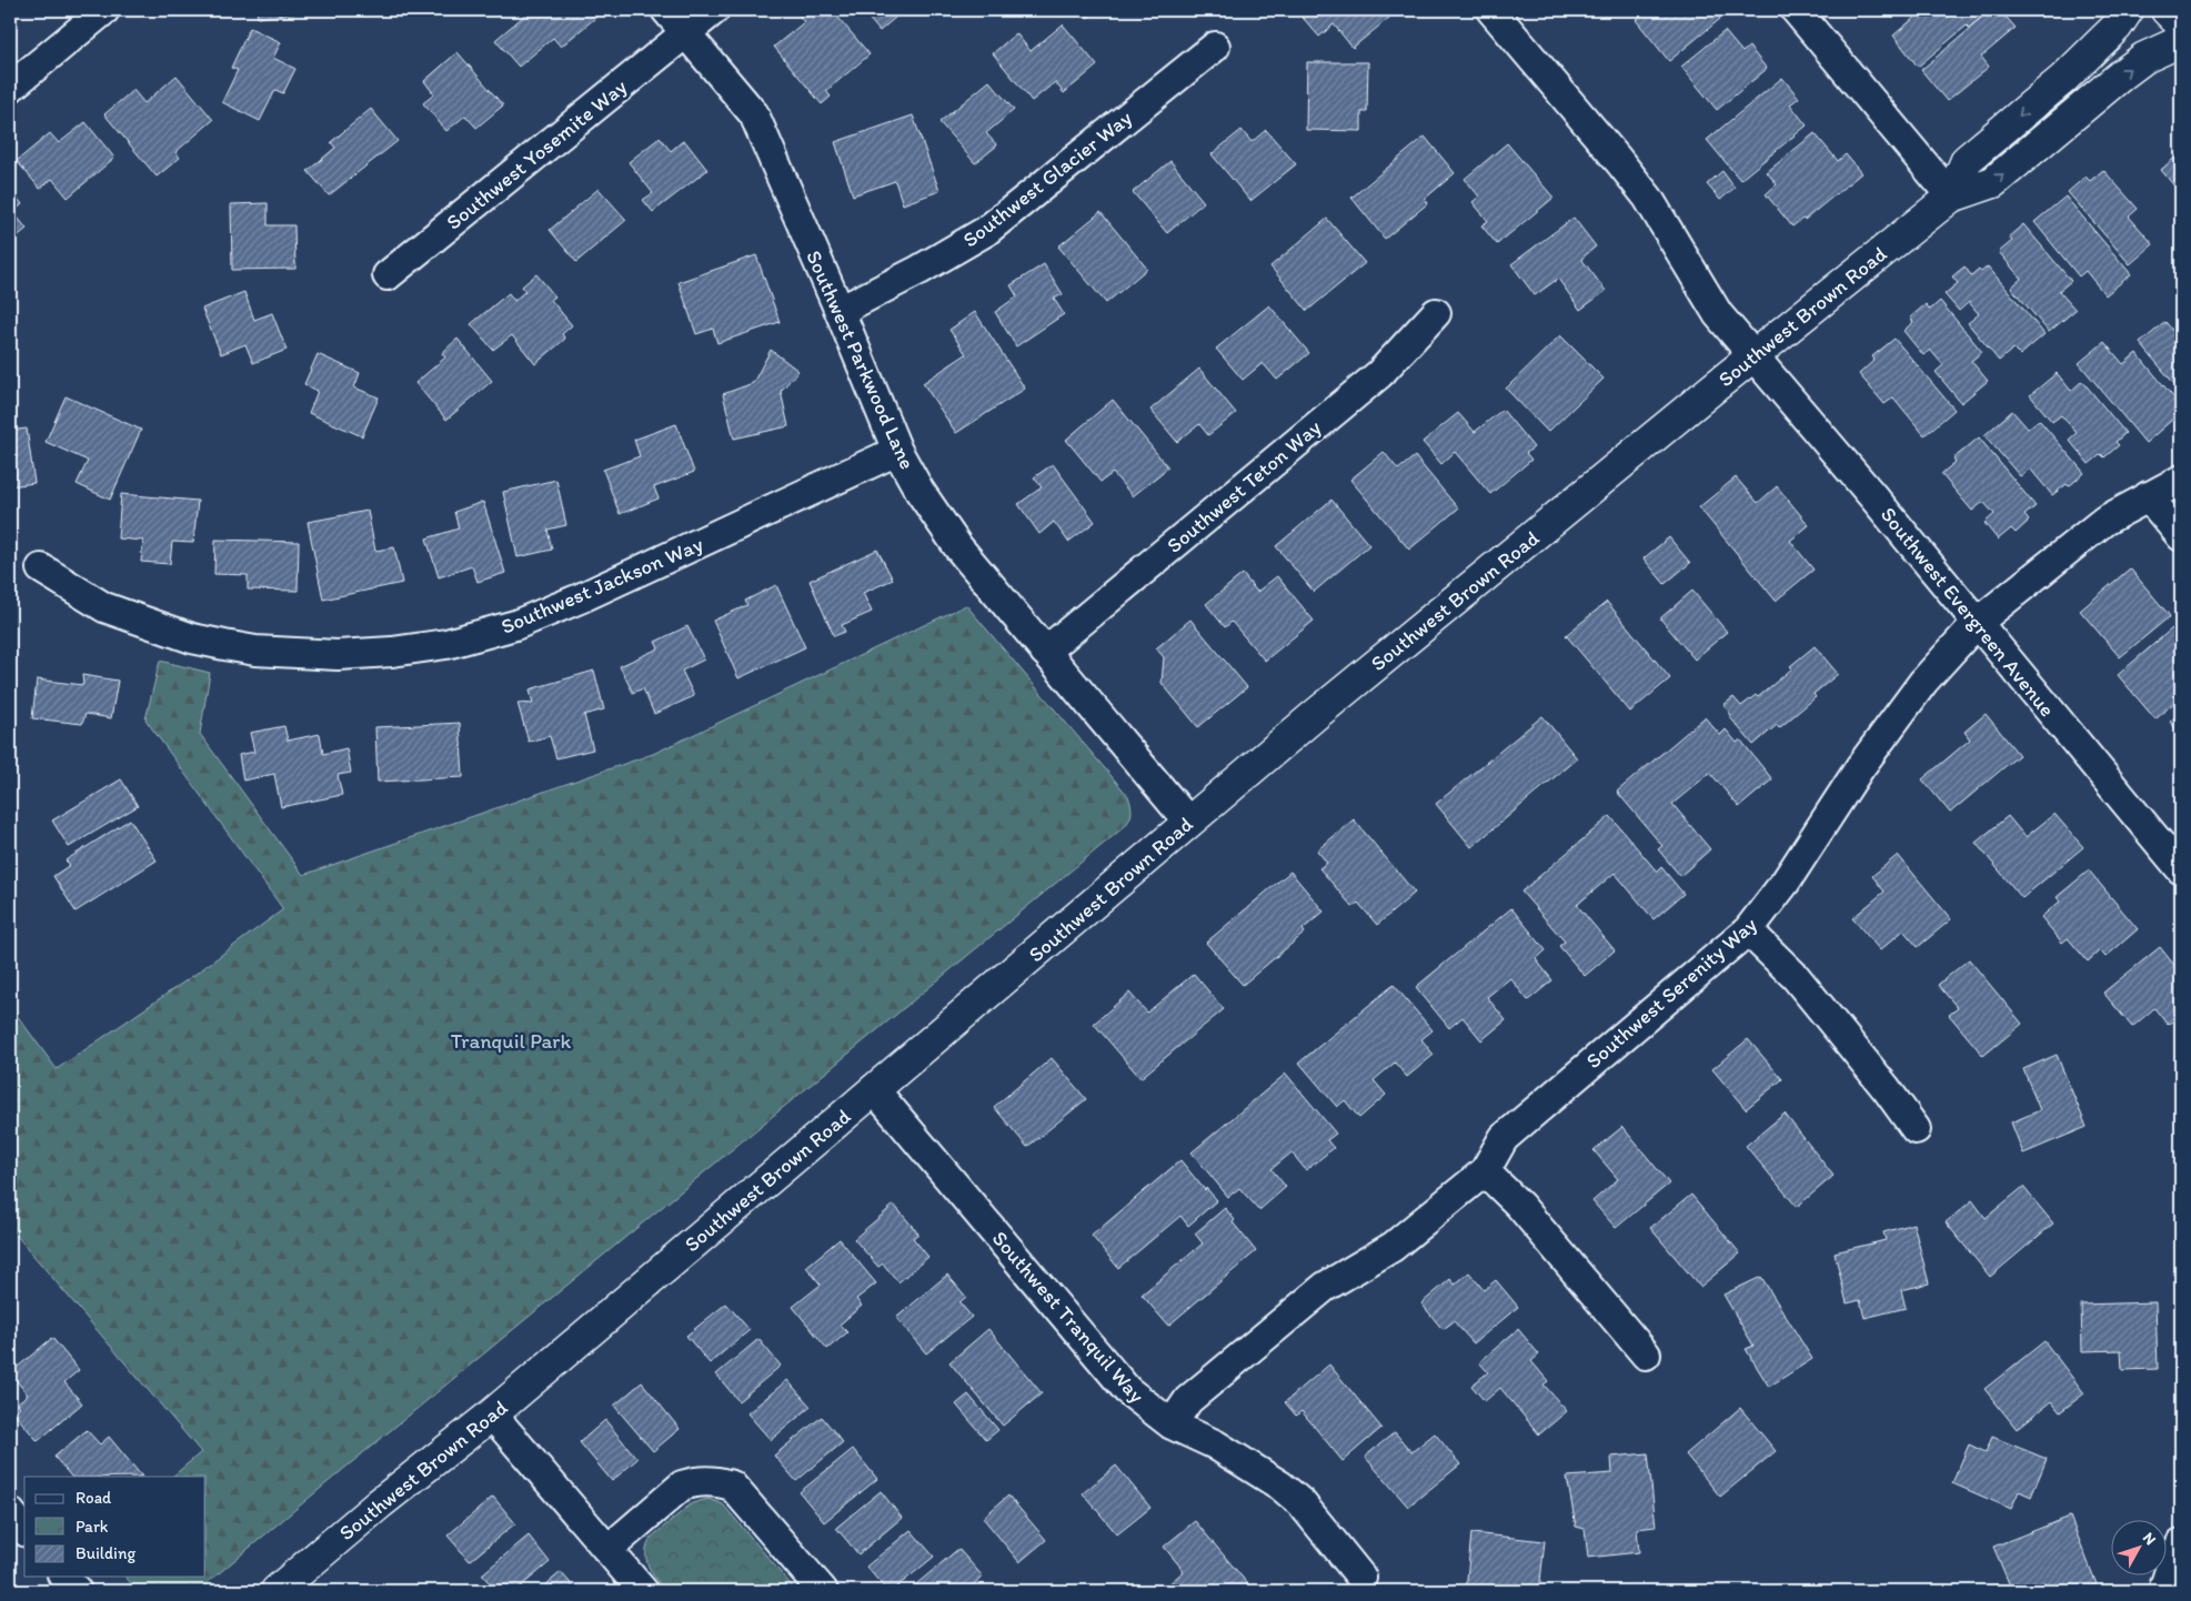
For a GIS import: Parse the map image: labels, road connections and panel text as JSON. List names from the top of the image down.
{
  "streets": {
    "street": [
      "Southwest Yosemite Way",
      "Southwest Glacier Way",
      "Southwest Brown Road",
      "Southwest Parkwood Lane",
      "Southwest Teton Way",
      "Southwest Jackson Way",
      "Southwest Evergreen Avenue",
      "Southwest Serenity Way",
      "Southwest Tranquil Way"
    ]
  },
  "crossings": [
    ["Southwest Yosemite Way", "Southwest Parkwood Lane"],
    ["Southwest Glacier Way", "Southwest Parkwood Lane"],
    ["Southwest Brown Road", "Southwest Parkwood Lane"],
    ["Southwest Brown Road", "Southwest Evergreen Avenue"],
    ["Southwest Brown Road", "Southwest Tranquil Way"],
    ["Southwest Parkwood Lane", "Southwest Teton Way"],
    ["Southwest Parkwood Lane", "Southwest Jackson Way"],
    ["Southwest Evergreen Avenue", "Southwest Serenity Way"],
    ["Southwest Serenity Way", "Southwest Tranquil Way"]
  ],
  "parks": ["Tranquil Park"],
  "legend": ["Road", "Park", "Building"],
  "north": "top right"
}
